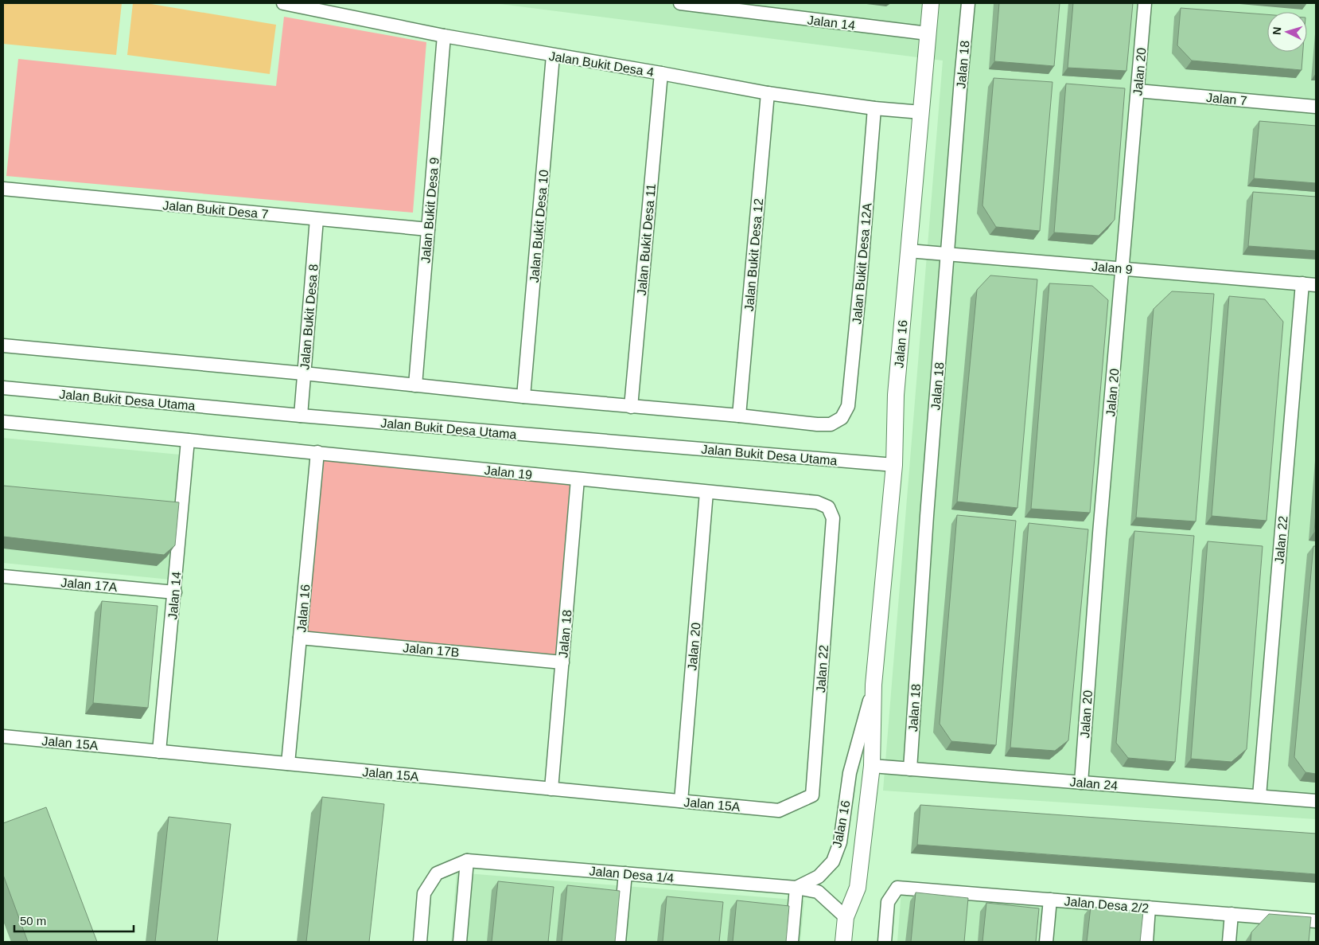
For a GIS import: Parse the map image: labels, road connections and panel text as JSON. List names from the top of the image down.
{
  "streets": {
    "street": [
      "Jalan 14",
      "Jalan Bukit Desa 4",
      "Jalan 18",
      "Jalan 20",
      "Jalan 7",
      "Jalan Bukit Desa 7",
      "Jalan Bukit Desa 9",
      "Jalan Bukit Desa 10",
      "Jalan Bukit Desa 11",
      "Jalan Bukit Desa 12",
      "Jalan Bukit Desa 12A",
      "Jalan 9",
      "Jalan Bukit Desa 8",
      "Jalan 16",
      "Jalan Bukit Desa Utama",
      "Jalan 19",
      "Jalan 22",
      "Jalan 17A",
      "Jalan 17B",
      "Jalan 15A",
      "Jalan 24",
      "Jalan Desa 1/4",
      "Jalan Desa 2/2"
    ]
  },
  "crossings": [
    ["Jalan 14", "Jalan 16"],
    ["Jalan 14", "Jalan 19"],
    ["Jalan 14", "Jalan 17A"],
    ["Jalan 14", "Jalan 15A"],
    ["Jalan Bukit Desa 4", "Jalan Bukit Desa 9"],
    ["Jalan Bukit Desa 4", "Jalan Bukit Desa 10"],
    ["Jalan Bukit Desa 4", "Jalan Bukit Desa 11"],
    ["Jalan Bukit Desa 4", "Jalan Bukit Desa 12"],
    ["Jalan Bukit Desa 4", "Jalan Bukit Desa 12A"],
    ["Jalan Bukit Desa 4", "Jalan 16"],
    ["Jalan 18", "Jalan 9"],
    ["Jalan 18", "Jalan 19"],
    ["Jalan 18", "Jalan 17B"],
    ["Jalan 18", "Jalan 15A"],
    ["Jalan 18", "Jalan 24"],
    ["Jalan 20", "Jalan 7"],
    ["Jalan 20", "Jalan 9"],
    ["Jalan 20", "Jalan 19"],
    ["Jalan 20", "Jalan 15A"],
    ["Jalan 20", "Jalan 24"],
    ["Jalan Bukit Desa 7", "Jalan Bukit Desa 9"],
    ["Jalan Bukit Desa 7", "Jalan Bukit Desa 8"],
    ["Jalan Bukit Desa 12", "Jalan Bukit Desa 12A"],
    ["Jalan 9", "Jalan 16"],
    ["Jalan 9", "Jalan 22"],
    ["Jalan Bukit Desa 8", "Jalan Bukit Desa Utama"],
    ["Jalan 16", "Jalan Bukit Desa Utama"],
    ["Jalan 16", "Jalan 19"],
    ["Jalan 16", "Jalan 17B"],
    ["Jalan 16", "Jalan 15A"],
    ["Jalan 16", "Jalan 24"],
    ["Jalan 16", "Jalan Desa 1/4"],
    ["Jalan 19", "Jalan 22"],
    ["Jalan 22", "Jalan 15A"],
    ["Jalan 22", "Jalan 24"]
  ],
  "scale_bar": "50 m",
  "north": "left"
}
